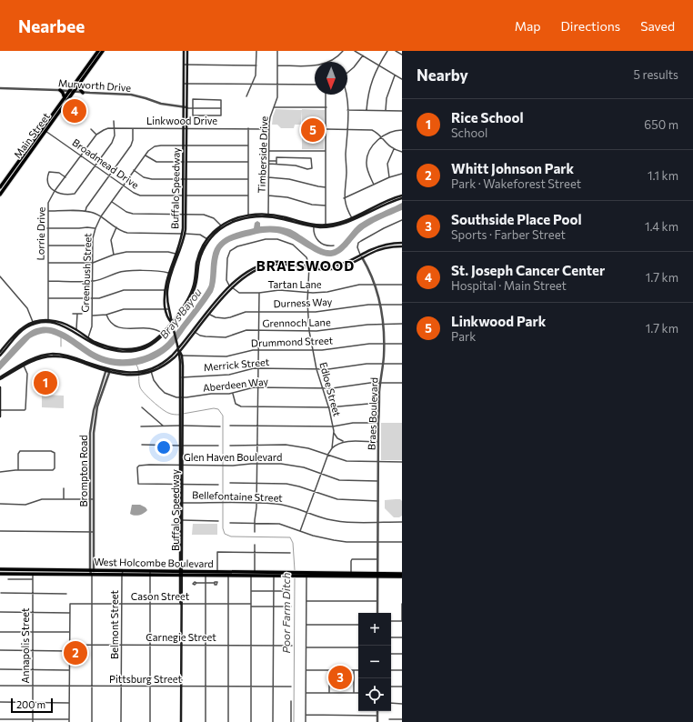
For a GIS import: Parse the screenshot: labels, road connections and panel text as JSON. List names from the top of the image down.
{
  "streets": {
    "main road": ["Main Street", "Buffalo Speedway", "West Holcombe Boulevard"],
    "street": [
      "Murworth Drive",
      "Linkwood Drive",
      "Timberside Drive",
      "Broadmead Drive",
      "Lorrie Drive",
      "Greenbush Street",
      "Tartan Lane",
      "Durness Way",
      "Grennoch Lane",
      "Drummond Street",
      "Merrick Street",
      "Aberdeen Way",
      "Edloe Street",
      "Braes Boulevard",
      "Glen Haven Boulevard",
      "Brompton Road",
      "Bellefontaine Street",
      "Cason Street",
      "Belmont Street",
      "Carnegie Street",
      "Annapolis Street",
      "Pittsburg Street"
    ]
  },
  "crossings": [
    ["Murworth Drive", "Main Street"],
    ["Murworth Drive", "Buffalo Speedway"],
    ["Linkwood Drive", "Timberside Drive"],
    ["Linkwood Drive", "Buffalo Speedway"],
    ["Main Street", "Broadmead Drive"],
    ["Broadmead Drive", "Buffalo Speedway"],
    ["Broadmead Drive", "Lorrie Drive"],
    ["Broadmead Drive", "Greenbush Street"],
    ["Buffalo Speedway", "Greenbush Street"],
    ["Buffalo Speedway", "Drummond Street"],
    ["Buffalo Speedway", "Merrick Street"],
    ["Buffalo Speedway", "Aberdeen Way"],
    ["Buffalo Speedway", "Glen Haven Boulevard"],
    ["Buffalo Speedway", "Bellefontaine Street"],
    ["Buffalo Speedway", "West Holcombe Boulevard"],
    ["Buffalo Speedway", "Cason Street"],
    ["Buffalo Speedway", "Carnegie Street"],
    ["Buffalo Speedway", "Pittsburg Street"],
    ["Tartan Lane", "Edloe Street"],
    ["Tartan Lane", "Braes Boulevard"],
    ["Durness Way", "Edloe Street"],
    ["Durness Way", "Braes Boulevard"],
    ["Grennoch Lane", "Edloe Street"],
    ["Grennoch Lane", "Braes Boulevard"],
    ["Drummond Street", "Edloe Street"],
    ["Drummond Street", "Braes Boulevard"],
    ["Merrick Street", "Edloe Street"],
    ["Merrick Street", "Braes Boulevard"],
    ["Aberdeen Way", "Edloe Street"],
    ["Aberdeen Way", "Braes Boulevard"],
    ["Edloe Street", "Glen Haven Boulevard"],
    ["Edloe Street", "Bellefontaine Street"],
    ["Braes Boulevard", "Glen Haven Boulevard"],
    ["Braes Boulevard", "Bellefontaine Street"],
    ["Brompton Road", "West Holcombe Boulevard"],
    ["Brompton Road", "Cason Street"],
    ["Brompton Road", "Carnegie Street"],
    ["Brompton Road", "Pittsburg Street"],
    ["West Holcombe Boulevard", "Belmont Street"],
    ["West Holcombe Boulevard", "Annapolis Street"],
    ["Cason Street", "Belmont Street"],
    ["Belmont Street", "Carnegie Street"],
    ["Belmont Street", "Pittsburg Street"],
    ["Annapolis Street", "Pittsburg Street"]
  ],
  "districts": ["BRAESWOOD"],
  "water": ["Brays Bayou", "Poor Farm Ditch"],
  "scale_bar": "200 m",
  "north": "bottom",
  "page": {
    "header": "Nearbee",
    "nav": ["Map", "Directions", "Saved"],
    "heading": ["Nearby", "5 results"],
    "pins": [
      "4",
      "5",
      "1",
      "2",
      "3"
    ],
    "list": [
      {
        "mark": "1",
        "name": "Rice School",
        "note": "School",
        "value": "650 m"
      },
      {
        "mark": "2",
        "name": "Whitt Johnson Park",
        "note": "Park · Wakeforest Street",
        "value": "1.1 km"
      },
      {
        "mark": "3",
        "name": "Southside Place Pool",
        "note": "Sports · Farber Street",
        "value": "1.4 km"
      },
      {
        "mark": "4",
        "name": "St. Joseph Cancer Center",
        "note": "Hospital · Main Street",
        "value": "1.7 km"
      },
      {
        "mark": "5",
        "name": "Linkwood Park",
        "note": "Park",
        "value": "1.7 km"
      }
    ],
    "map_buttons": ["+", "−"],
    "scale": "200 m"
  }
}
